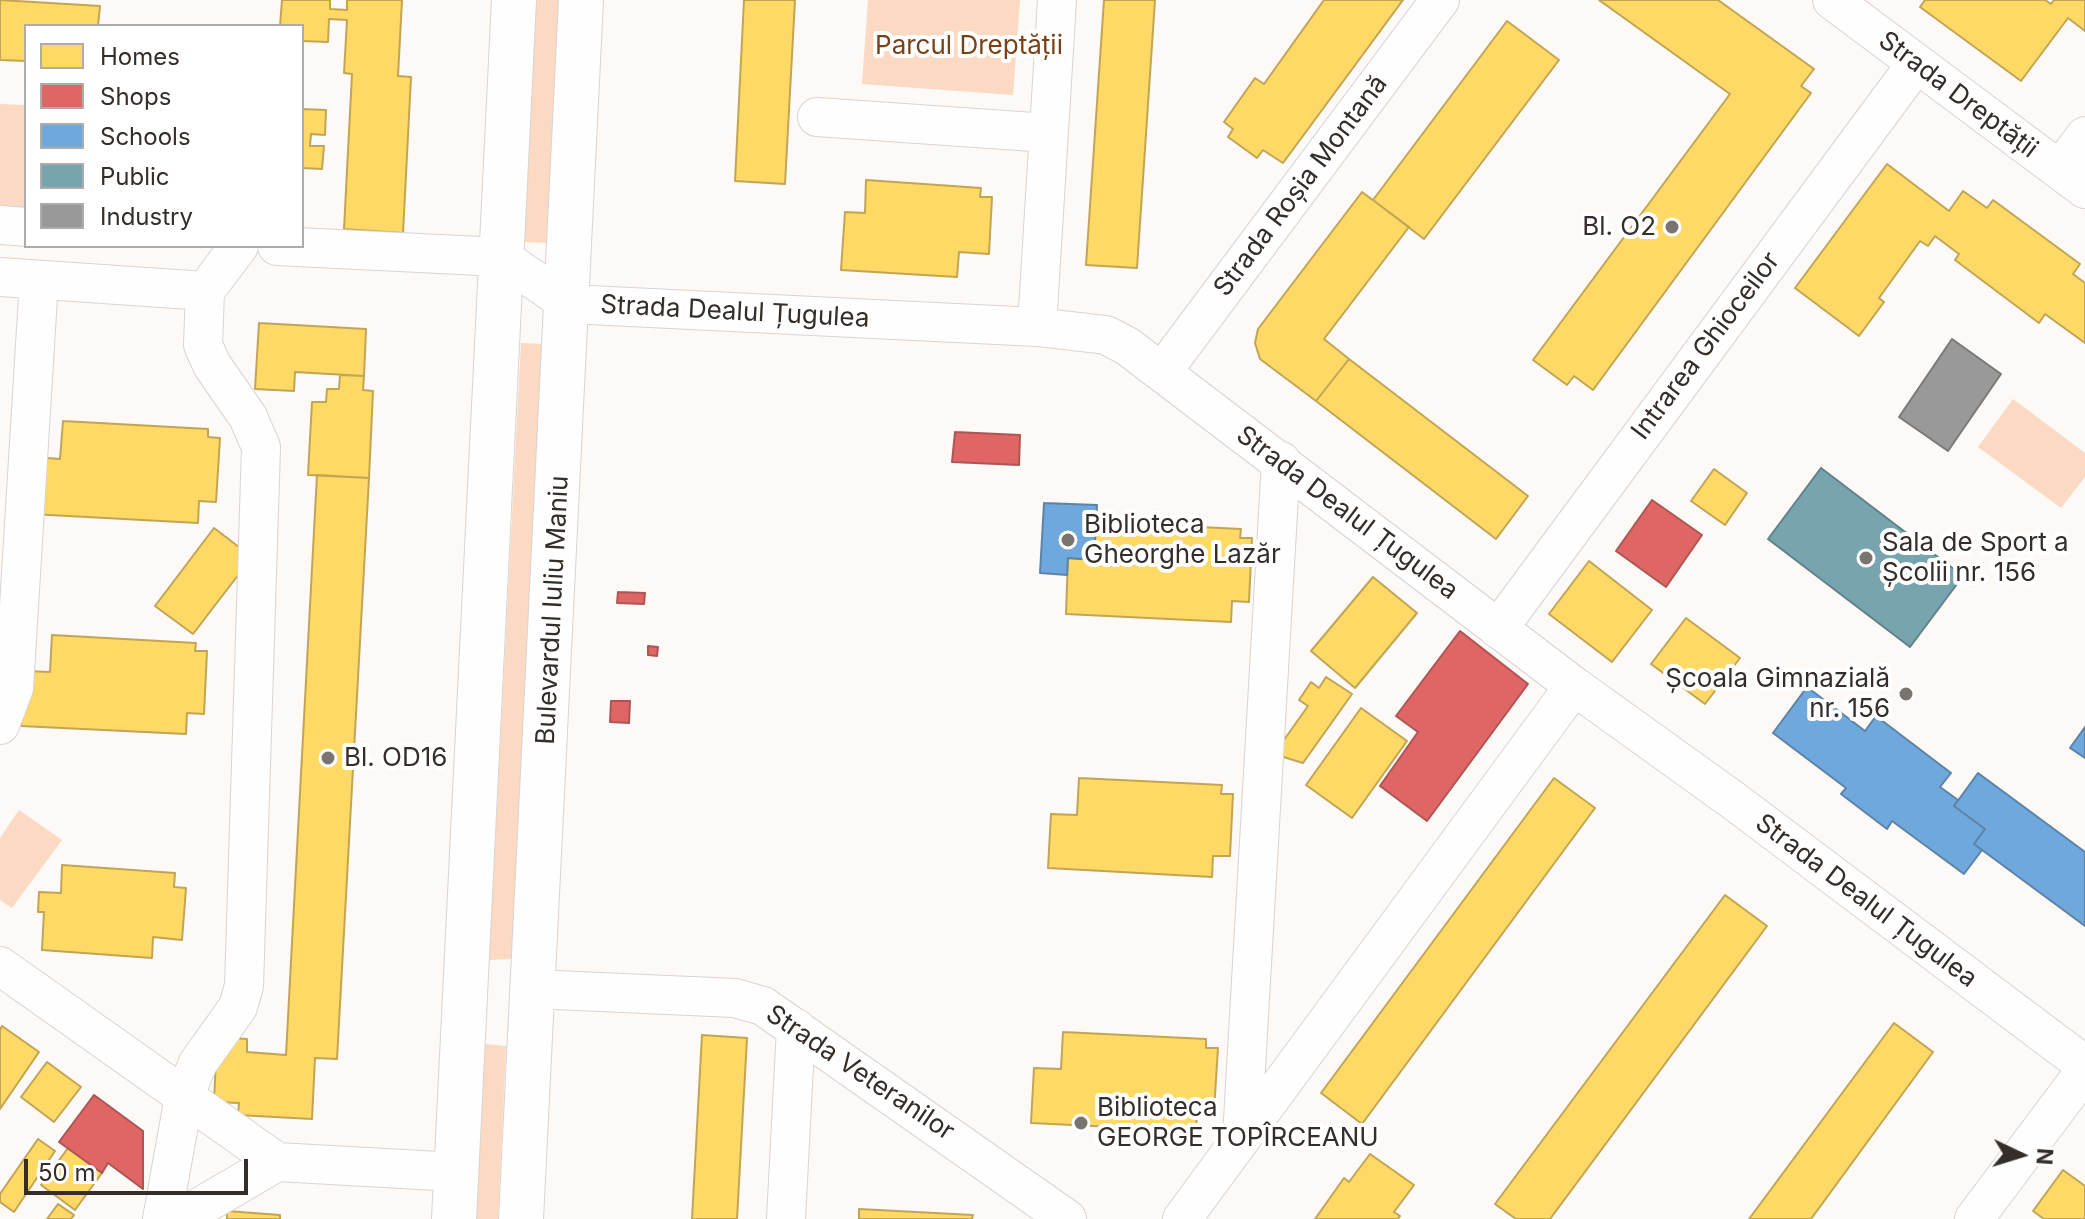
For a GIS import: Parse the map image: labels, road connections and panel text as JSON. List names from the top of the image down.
{
  "streets": {
    "main road": ["Bulevardul Iuliu Maniu"],
    "street": [
      "Strada Dreptății",
      "Strada Roșia Montană",
      "Strada Dealul Țugulea",
      "Intrarea Ghioceilor",
      "Strada Veteranilor"
    ]
  },
  "crossings": [
    ["Strada Dreptății", "Intrarea Ghioceilor"],
    ["Strada Roșia Montană", "Strada Dealul Țugulea"],
    ["Strada Dealul Țugulea", "Intrarea Ghioceilor"],
    ["Strada Dealul Țugulea", "Bulevardul Iuliu Maniu"],
    ["Bulevardul Iuliu Maniu", "Strada Veteranilor"]
  ],
  "parks": ["Parcul Dreptății"],
  "places": [
    "Bl. O2",
    "Biblioteca Gheorghe Lazăr",
    "Sala de Sport a Școlii nr. 156",
    "Școala Gimnazială nr. 156",
    "Bl. OD16",
    "Biblioteca GEORGE TOPÎRCEANU"
  ],
  "legend": [
    "Homes",
    "Shops",
    "Schools",
    "Public",
    "Industry"
  ],
  "scale_bar": "50 m",
  "north": "right"
}
